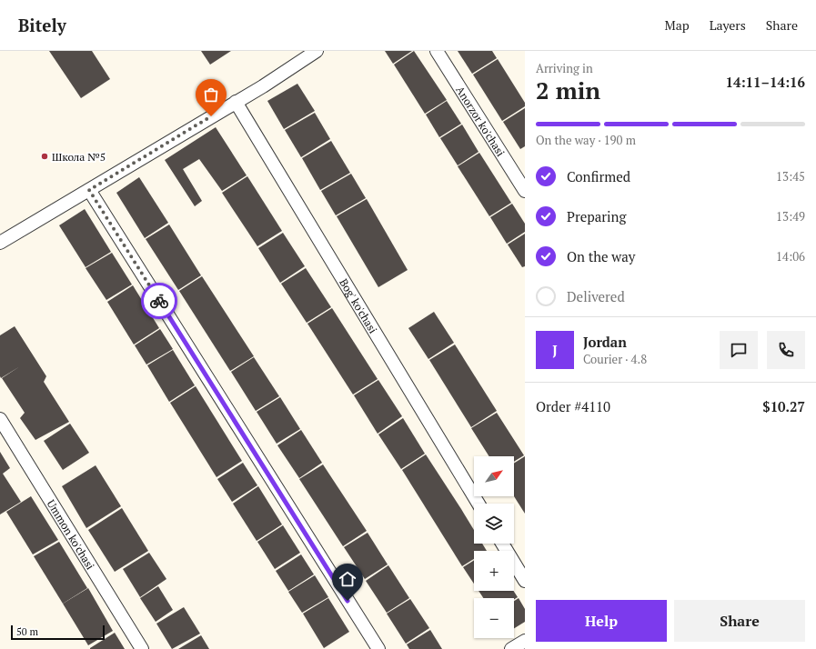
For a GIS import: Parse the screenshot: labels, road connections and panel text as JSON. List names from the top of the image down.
{
  "streets": {
    "street": ["Anorzor ko'chasi", "Bog' ko'chasi", "Ummon ko'chasi"]
  },
  "places": ["Школа №5"],
  "scale_bar": "50 m",
  "north": "top right",
  "page": {
    "header": "Bitely",
    "nav": ["Map", "Layers", "Share"],
    "heading": ["2 min", "Arriving in", "14:11–14:16"],
    "panel": [
      "Jordan",
      "Courier · 4.8",
      "Order #4110",
      "$10.27"
    ],
    "bar": "On the way · 190 m",
    "list": [
      ["Confirmed", "13:45"],
      ["Preparing", "13:49"],
      ["On the way", "14:06"],
      "Delivered"
    ],
    "round": "J",
    "map_buttons": ["+", "−"],
    "buttons": ["Help", "Share"],
    "scale": "50 m"
  }
}
